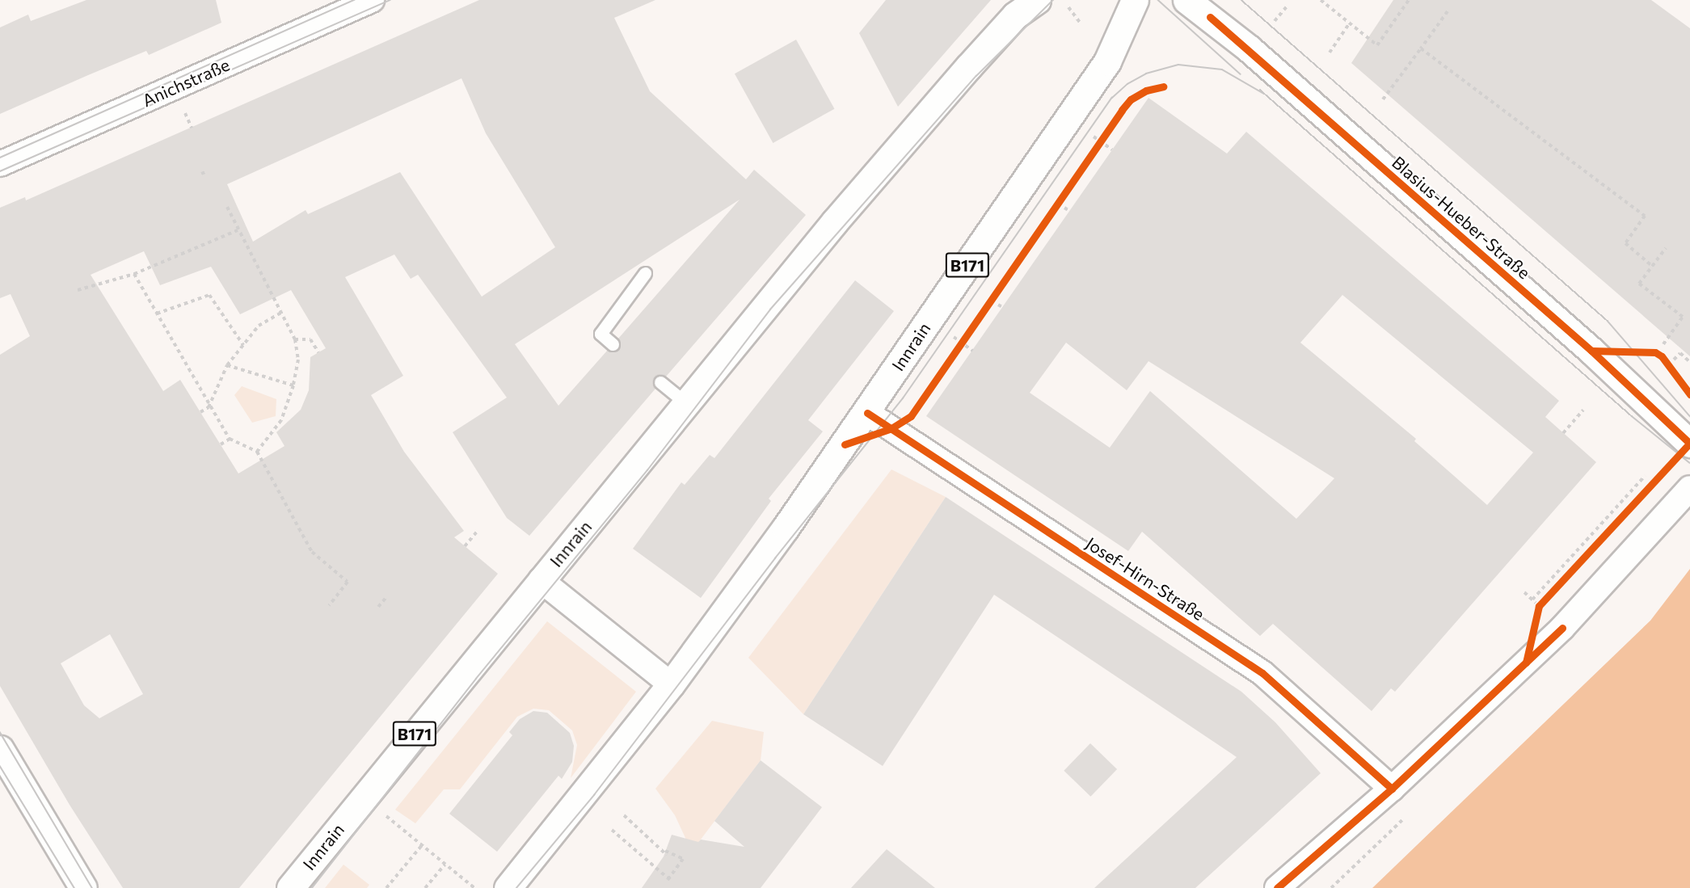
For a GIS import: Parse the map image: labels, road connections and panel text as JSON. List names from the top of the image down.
{
  "streets": {
    "main road": ["Blasius-Hueber-Straße", "B171", "Innrain"],
    "street": ["Anichstraße", "Josef-Hirn-Straße"]
  },
  "crossings": [
    ["Innrain", "Josef-Hirn-Straße"]
  ]
}
